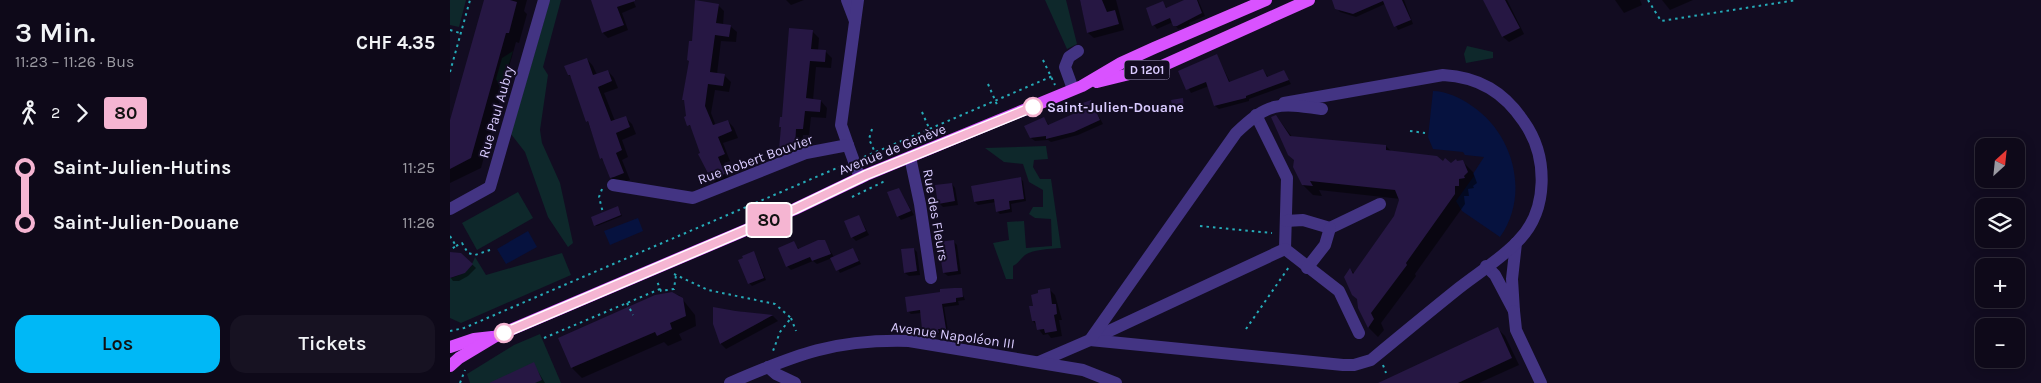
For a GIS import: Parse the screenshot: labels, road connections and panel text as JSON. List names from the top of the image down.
{
  "streets": {
    "main road": ["D 1201", "Avenue de Genève"],
    "street": [
      "Rue Paul Aubry",
      "Rue Robert Bouvier",
      "Rue des Fleurs",
      "Avenue Napoléon III"
    ]
  },
  "crossings": [
    ["D 1201", "Avenue de Genève"],
    ["Avenue de Genève", "Rue des Fleurs"]
  ],
  "places": ["Saint-Julien-Douane"],
  "lines": ["bus line 80"],
  "north": "top right",
  "page": {
    "heading": ["3 Min.", "11:23 – 11:26 · Bus", "CHF 4.35"],
    "on_map": "80",
    "legs": ["2", "80"],
    "map_buttons": ["+", "−"],
    "list": [
      {
        "name": "Saint-Julien-Hutins",
        "value": "11:25"
      },
      {
        "name": "Saint-Julien-Douane",
        "value": "11:26"
      }
    ],
    "buttons": ["Los", "Tickets"]
  }
}
